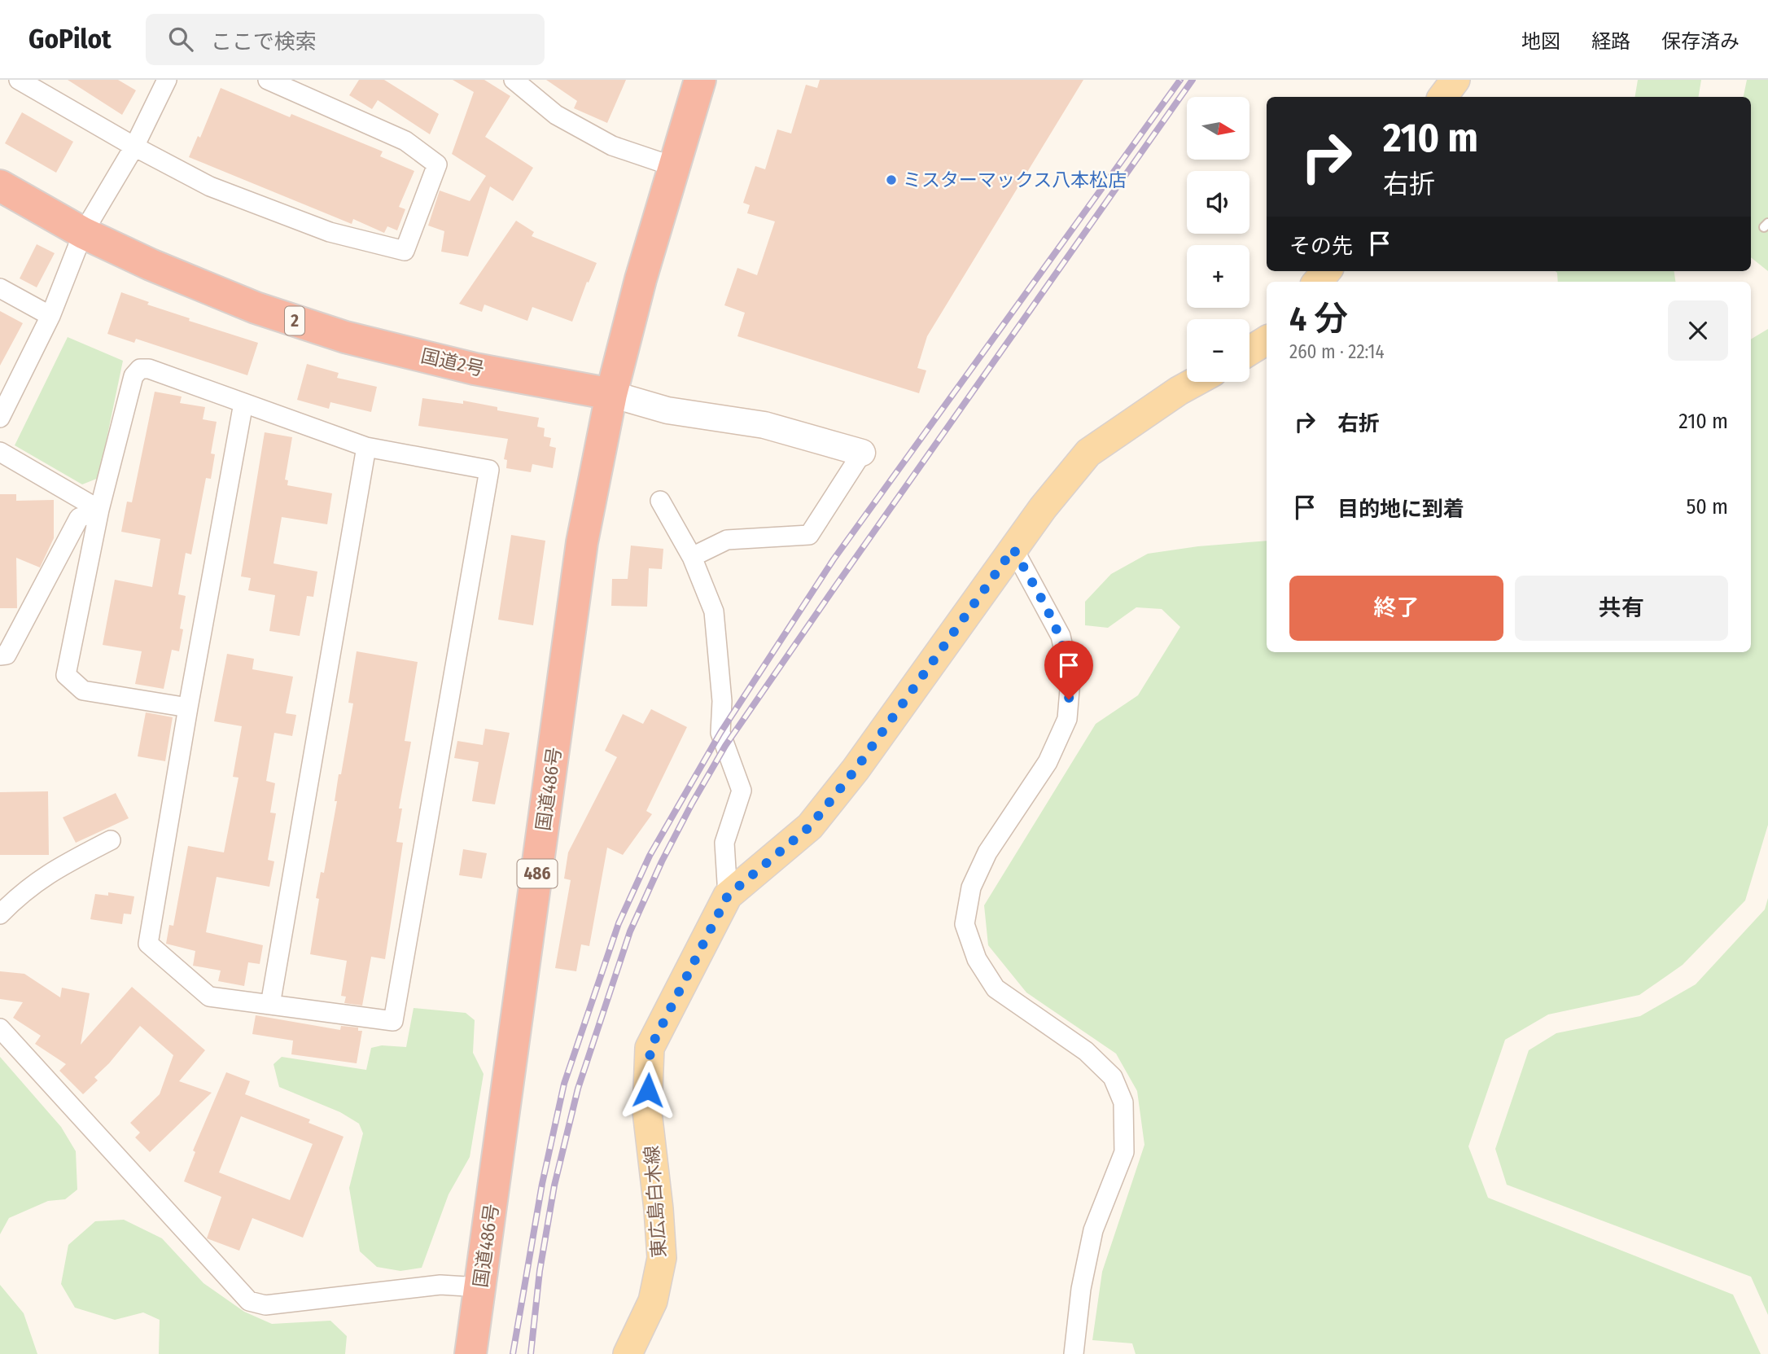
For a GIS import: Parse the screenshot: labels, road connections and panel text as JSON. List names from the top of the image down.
{
  "streets": {
    "highway": [
      "2",
      "国道2号",
      "国道486号",
      "486"
    ],
    "main road": ["東広島白木線"]
  },
  "crossings": [
    ["国道2号", "国道486号"]
  ],
  "places": ["ミスターマックス八本松店"],
  "north": "right",
  "page": {
    "header": "GoPilot",
    "search": "ここで検索",
    "nav": ["地図", "経路", "保存済み"],
    "map_buttons": ["+", "−"],
    "turn": ["210 m", "右折"],
    "then": "その先",
    "heading": ["4 分", "260 m · 22:14"],
    "list": [
      {
        "name": "右折",
        "value": "210 m"
      },
      {
        "name": "目的地に到着",
        "value": "50 m"
      }
    ],
    "buttons": ["終了", "共有"]
  }
}
